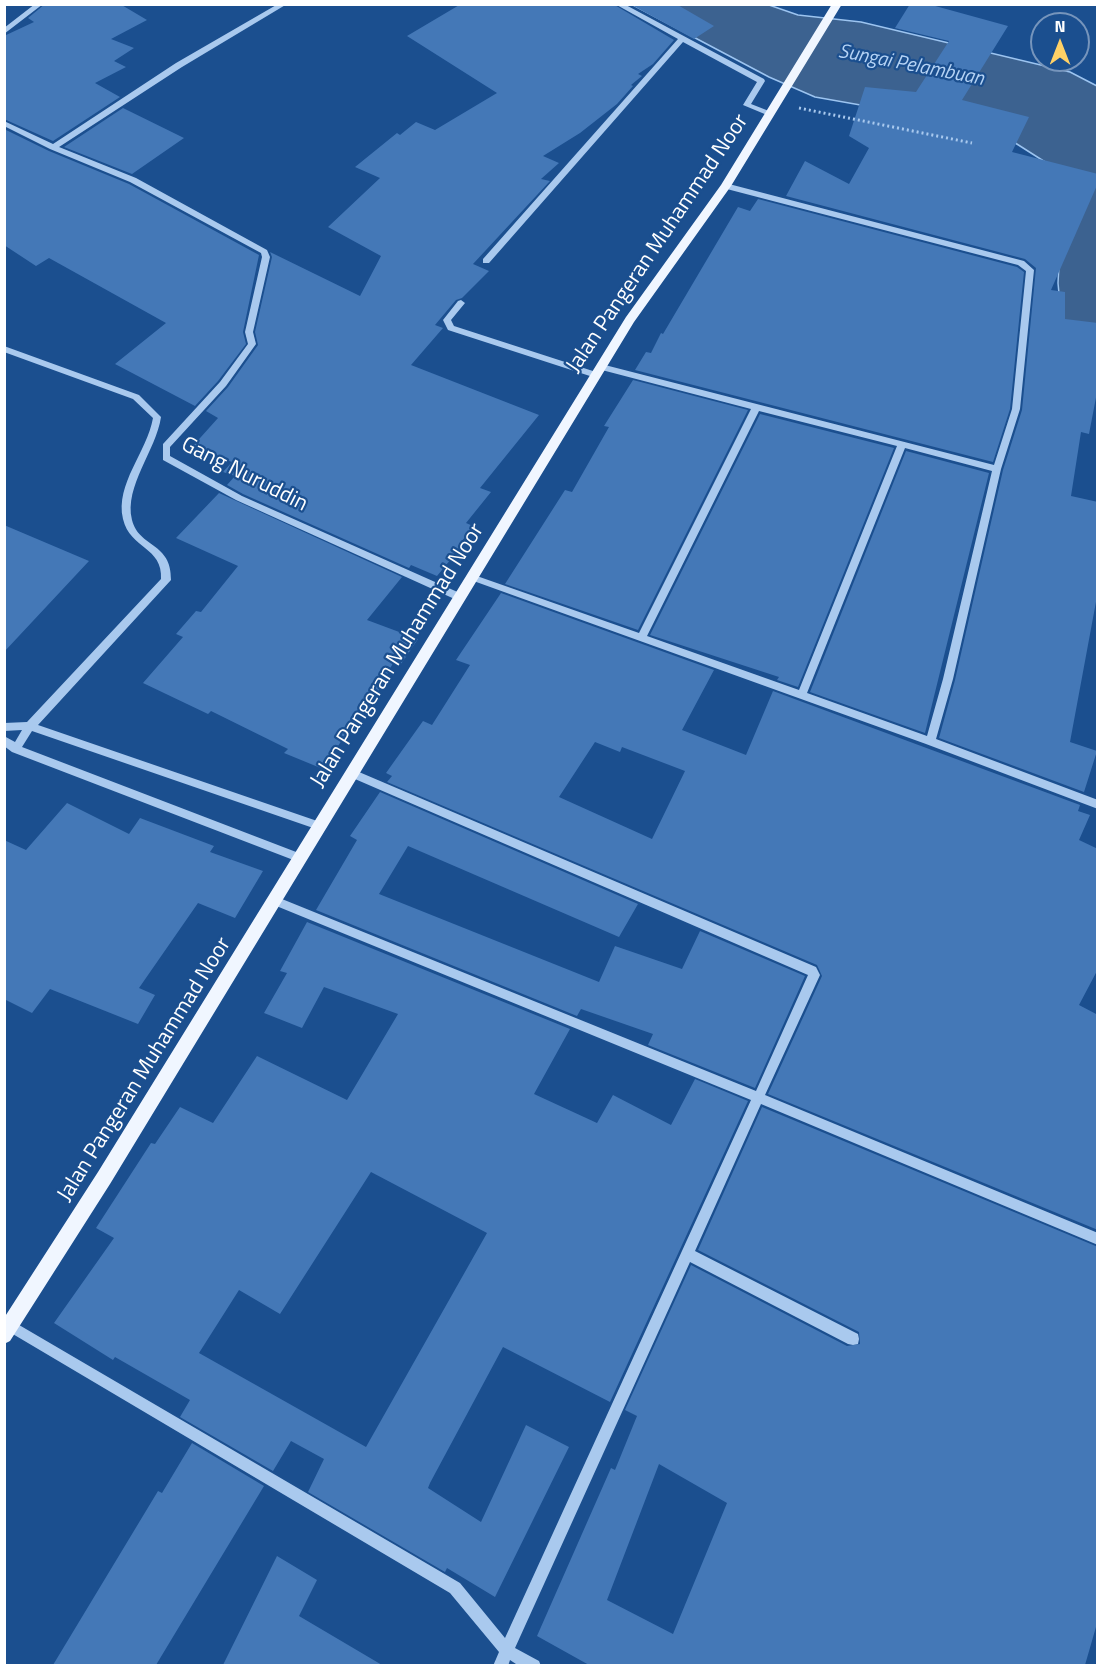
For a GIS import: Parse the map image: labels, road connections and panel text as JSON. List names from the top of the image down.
{
  "streets": {
    "main road": ["Jalan Pangeran Muhammad Noor"],
    "street": ["Gang Nuruddin"]
  },
  "crossings": [
    ["Jalan Pangeran Muhammad Noor", "Gang Nuruddin"]
  ],
  "water": ["Sungai Pelambuan"],
  "north": "top"
}
